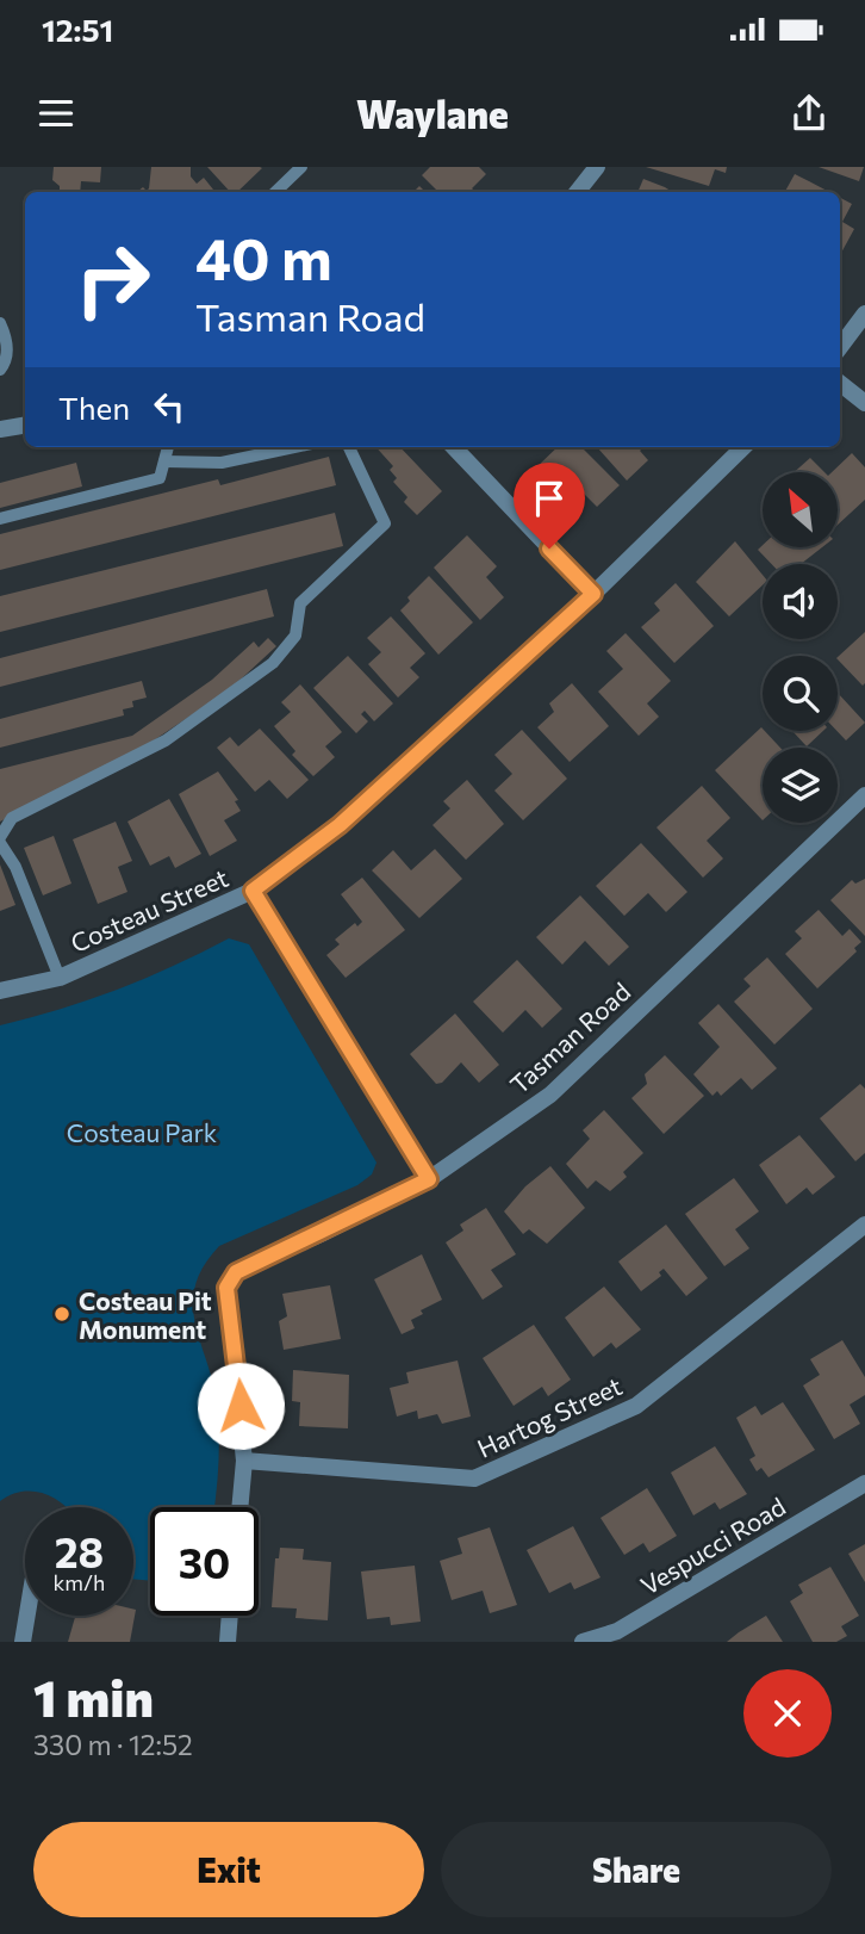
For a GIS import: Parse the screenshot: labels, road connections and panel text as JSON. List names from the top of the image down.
{
  "streets": {
    "street": [
      "Costeau Street",
      "Tasman Road",
      "Hartog Street",
      "Vespucci Road"
    ]
  },
  "crossings": [
    ["Tasman Road", "Hartog Street"]
  ],
  "parks": ["Costeau Park"],
  "places": ["Costeau Pit Monument"],
  "north": "top left",
  "page": {
    "status": "12:51",
    "header": "Waylane",
    "turn": ["40 m", "Tasman Road"],
    "then": "Then",
    "speed": "28 km/h",
    "limit": "30",
    "heading": ["1 min", "330 m · 12:52"],
    "buttons": ["Exit", "Share"]
  }
}
